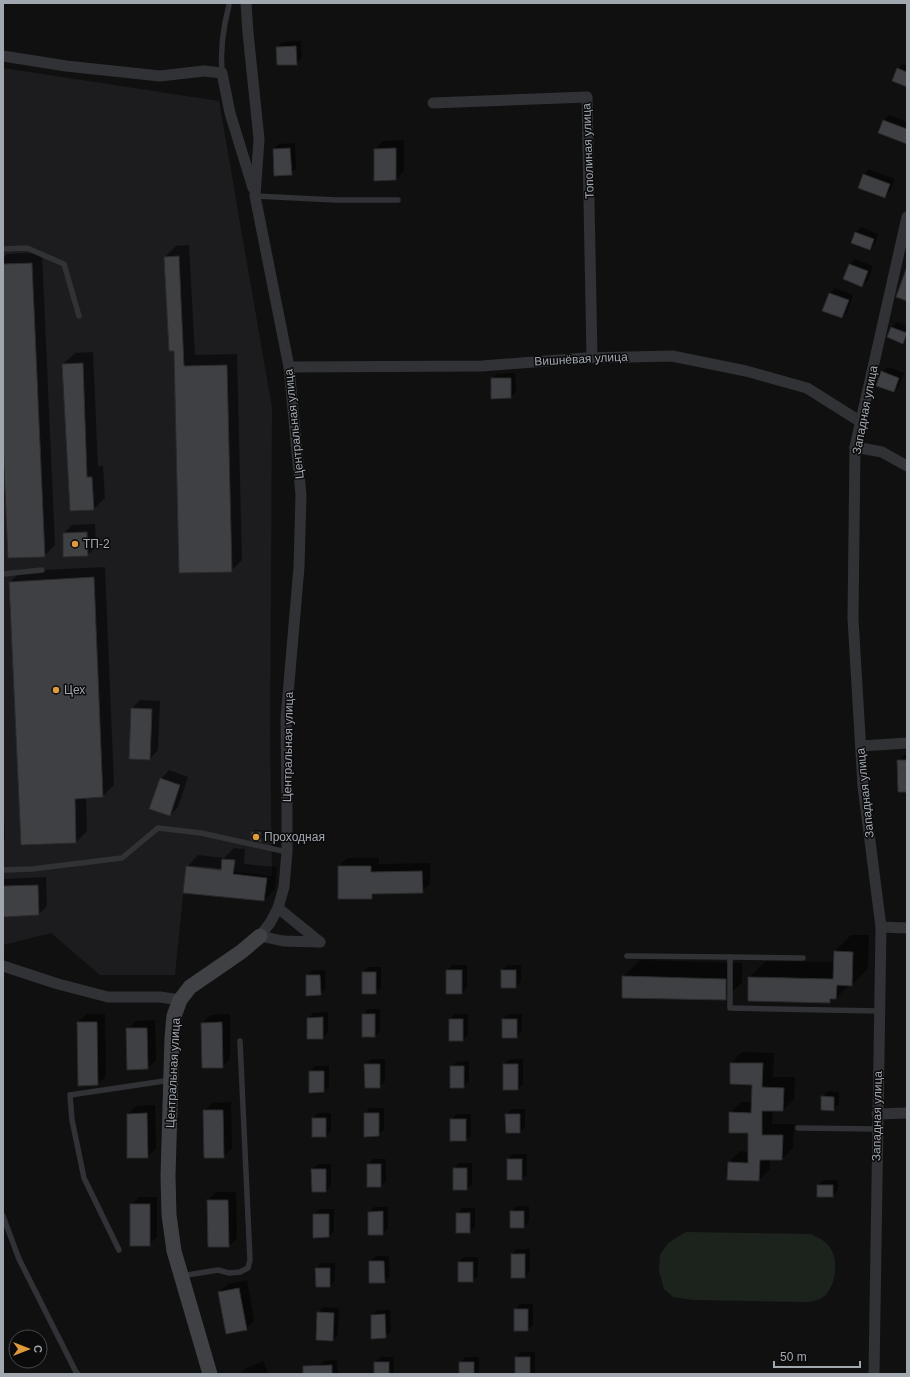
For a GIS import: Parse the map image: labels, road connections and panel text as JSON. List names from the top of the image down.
{
  "streets": {
    "street": [
      "Тополиная улица",
      "Вишнёвая улица",
      "Западная улица",
      "Центральная улица"
    ]
  },
  "crossings": [
    ["Тополиная улица", "Вишнёвая улица"],
    ["Вишнёвая улица", "Западная улица"],
    ["Вишнёвая улица", "Центральная улица"]
  ],
  "places": ["ТП-2", "Цех", "Проходная"],
  "scale_bar": "50 m",
  "north": "right"
}
